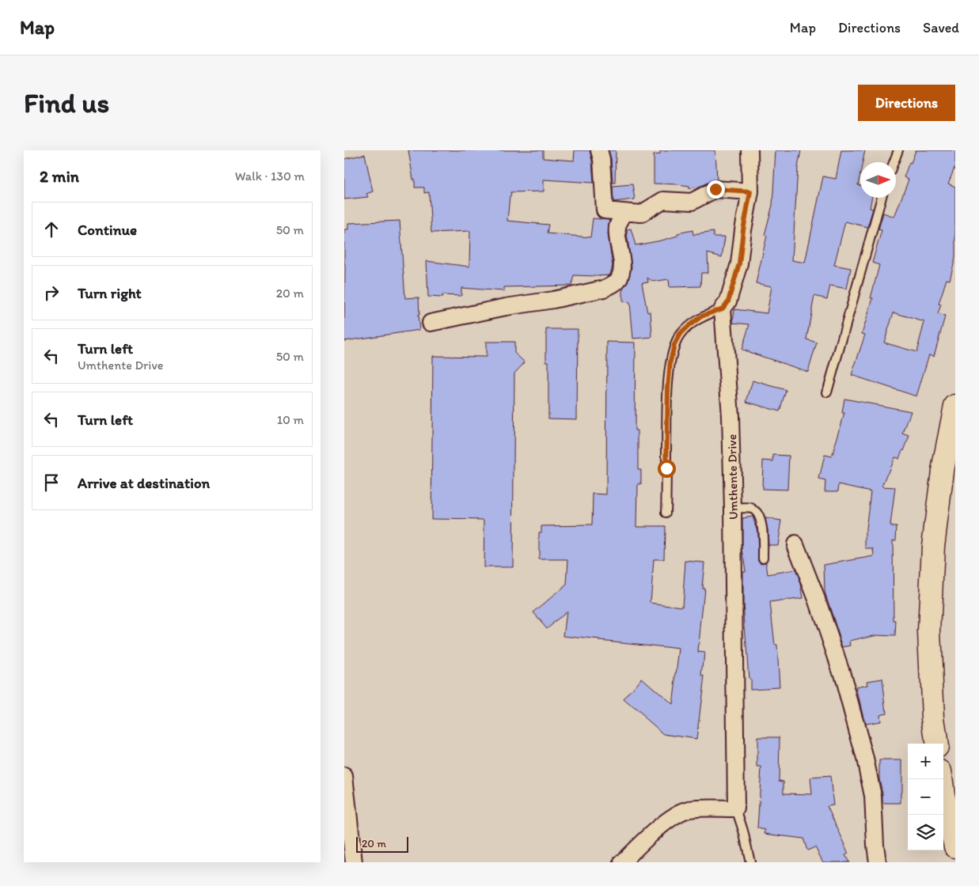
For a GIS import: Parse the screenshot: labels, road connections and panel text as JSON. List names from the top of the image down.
{
  "streets": {
    "street": ["Umthente Drive"]
  },
  "scale_bar": "20 m",
  "north": "right",
  "page": {
    "header": "Map",
    "nav": ["Map", "Directions", "Saved"],
    "buttons": "Directions",
    "title": "Find us",
    "heading": ["2 min", "Walk · 130 m"],
    "list": [
      ["Continue", "50 m"],
      ["Turn right", "20 m"],
      ["Turn left", "Umthente Drive", "50 m"],
      ["Turn left", "10 m"],
      "Arrive at destination"
    ],
    "map_buttons": ["+", "−"],
    "scale": "20 m"
  }
}
